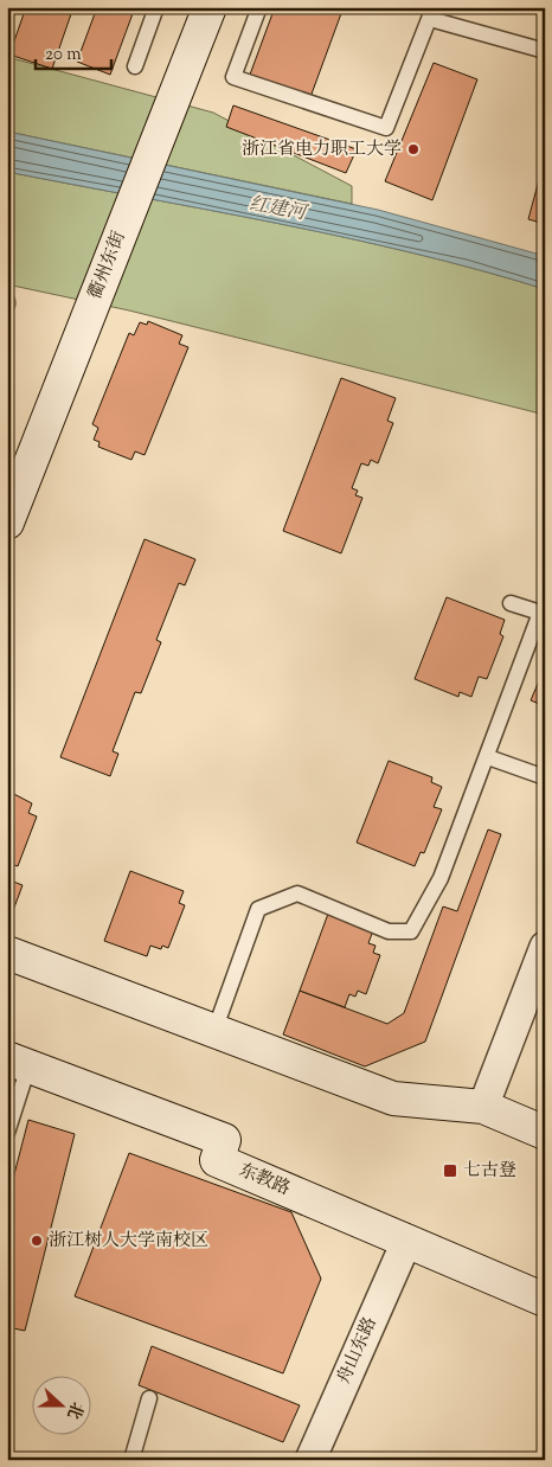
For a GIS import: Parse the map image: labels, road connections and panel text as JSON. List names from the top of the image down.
{
  "streets": {
    "street": ["衢州东街", "东教路", "舟山东路"]
  },
  "crossings": [
    ["东教路", "舟山东路"]
  ],
  "water": ["红建河"],
  "places": {
    "other": ["浙江省电力职工大学", "浙江树人大学南校区"],
    "transit": ["七古登"]
  },
  "scale_bar": "20 m",
  "north": "right"
}
